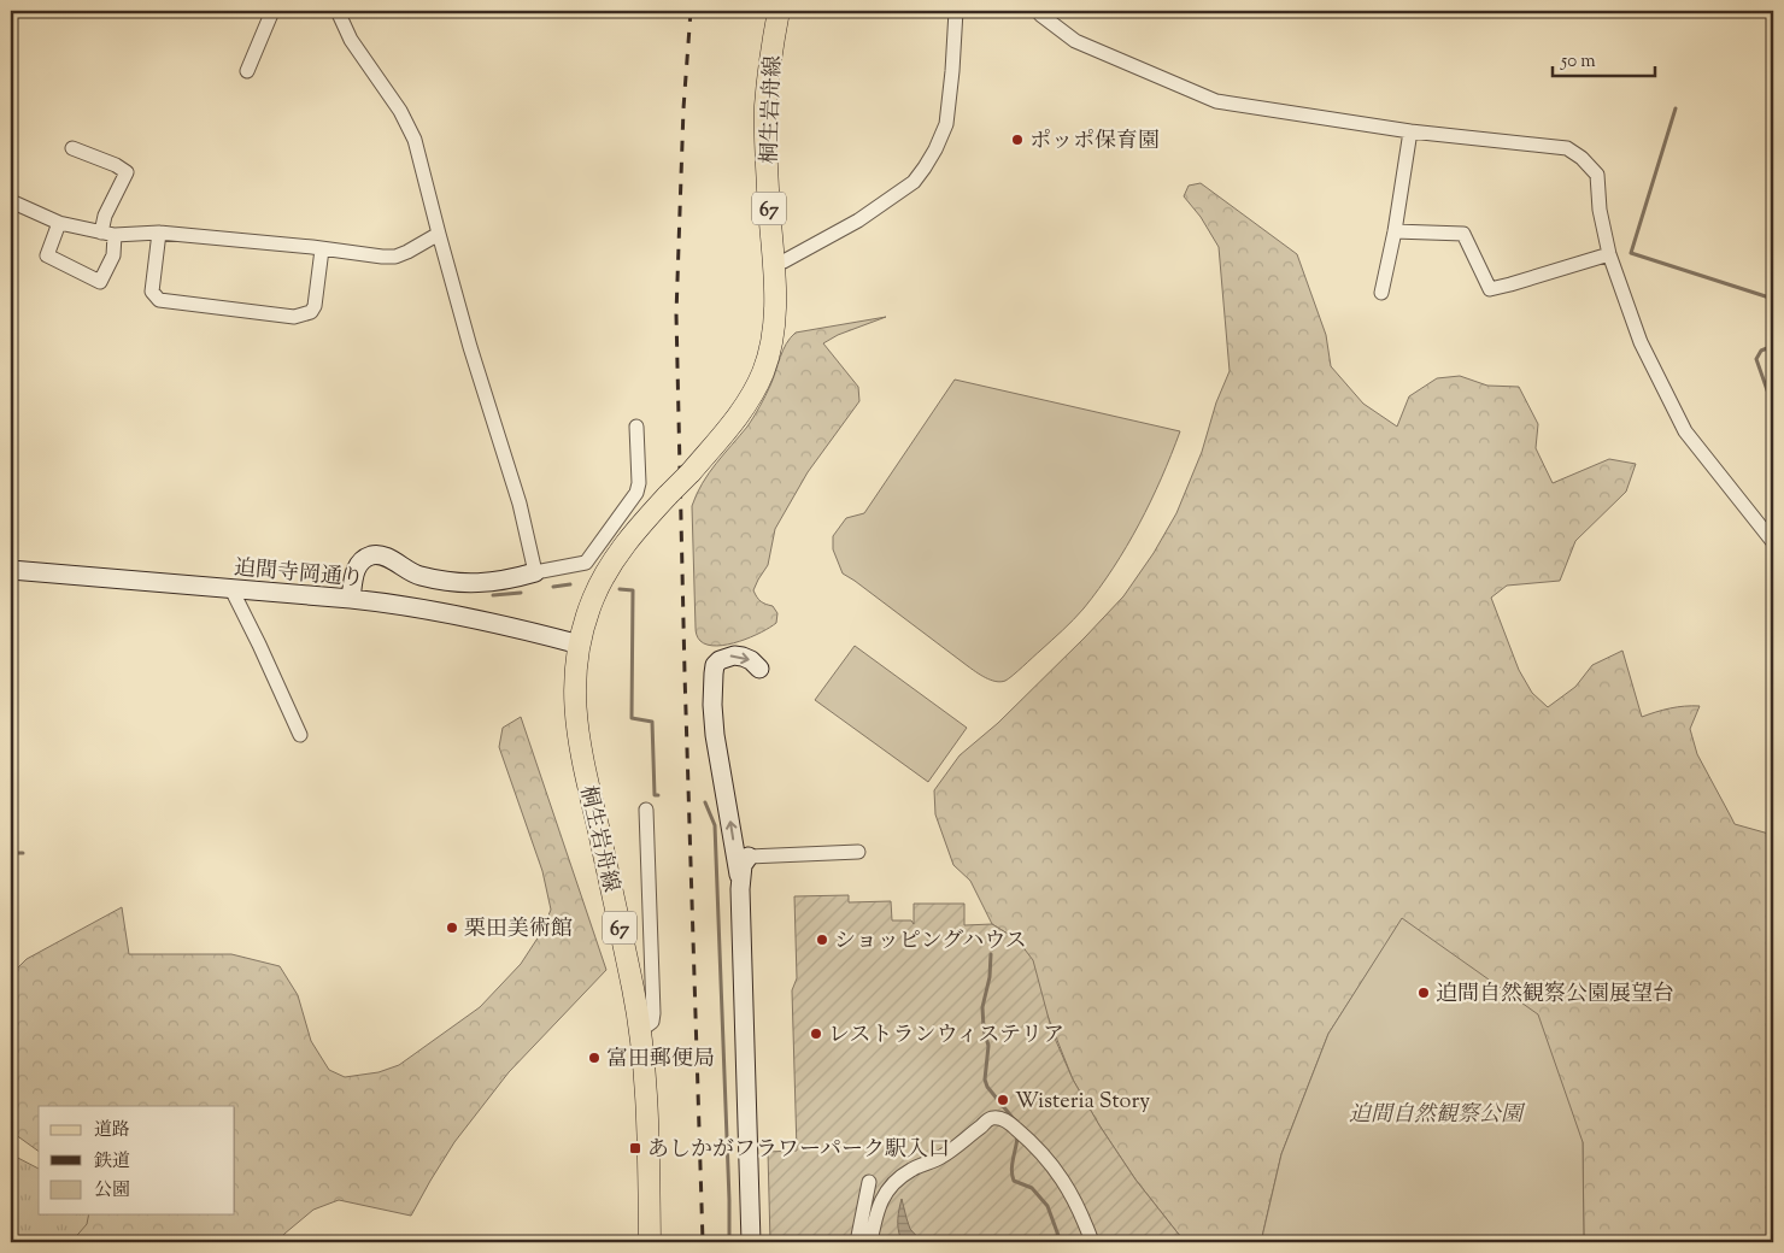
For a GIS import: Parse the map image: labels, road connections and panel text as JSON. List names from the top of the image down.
{
  "streets": {
    "main road": ["桐生岩舟線", "67"],
    "street": ["迫間寺岡通り"]
  },
  "crossings": [
    ["桐生岩舟線", "迫間寺岡通り"]
  ],
  "parks": ["迫間自然観察公園"],
  "places": {
    "other": [
      "ポッポ保育園",
      "栗田美術館",
      "ショッピングハウス",
      "迫間自然観察公園展望台",
      "レストランウィステリア",
      "富田郵便局",
      "Wisteria Story"
    ],
    "transit": ["あしかがフラワーパーク駅入口"]
  },
  "legend": ["道路", "鉄道", "公園"],
  "scale_bar": "50 m"
}
